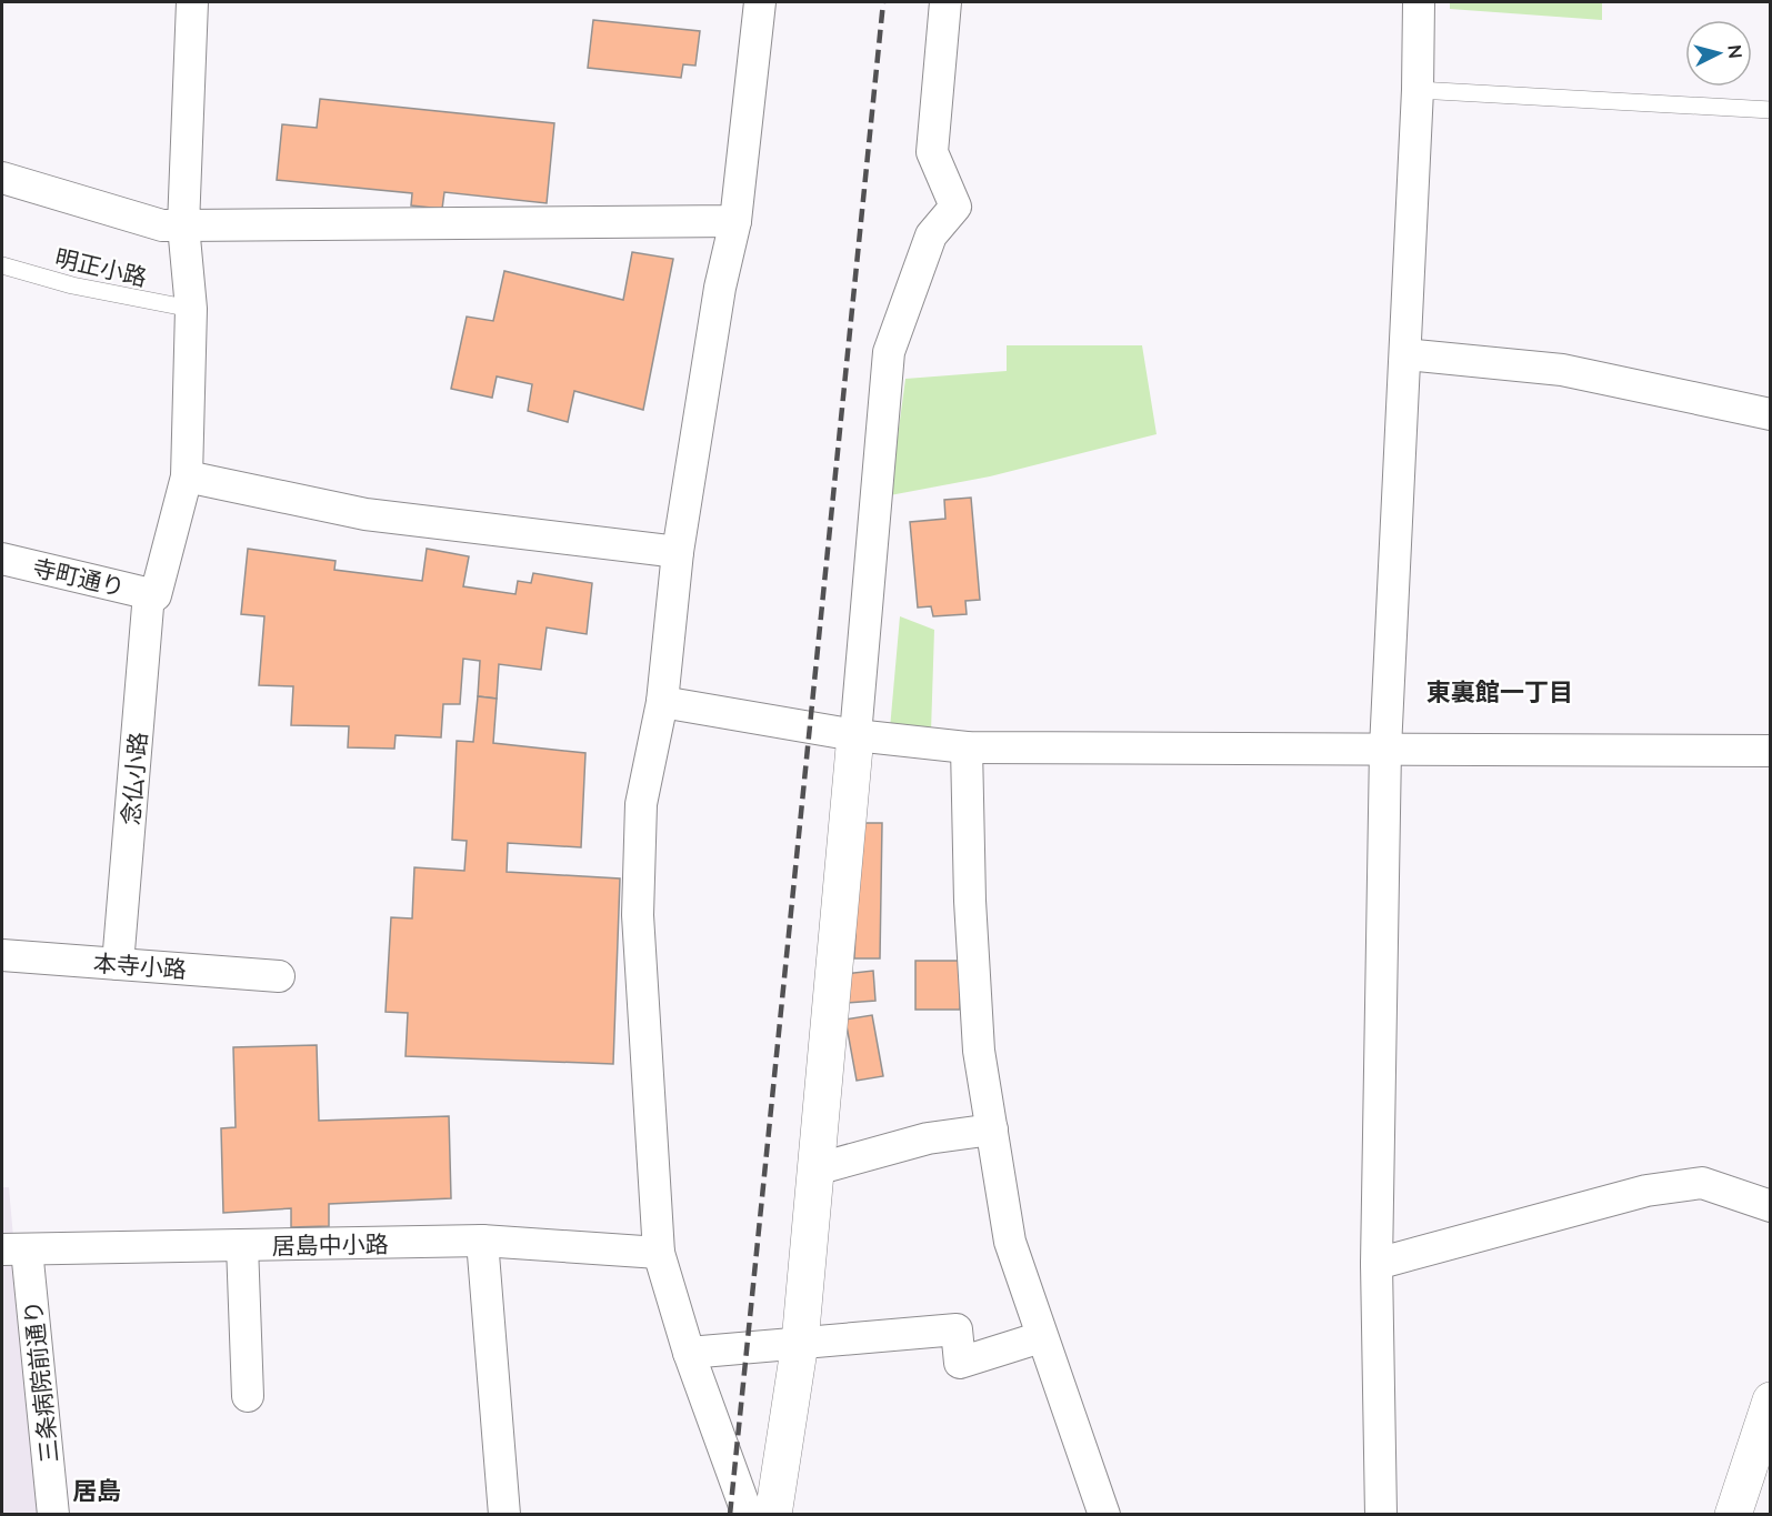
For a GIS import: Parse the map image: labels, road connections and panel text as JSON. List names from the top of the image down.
{
  "streets": {
    "street": [
      "寺町通り",
      "念仏小路",
      "本寺小路",
      "居島中小路",
      "三条病院前通り"
    ],
    "lane": ["明正小路"]
  },
  "crossings": [
    ["明正小路", "念仏小路"],
    ["寺町通り", "念仏小路"],
    ["念仏小路", "本寺小路"],
    ["居島中小路", "三条病院前通り"]
  ],
  "districts": ["東裏館一丁目", "居島"],
  "north": "right"
}
